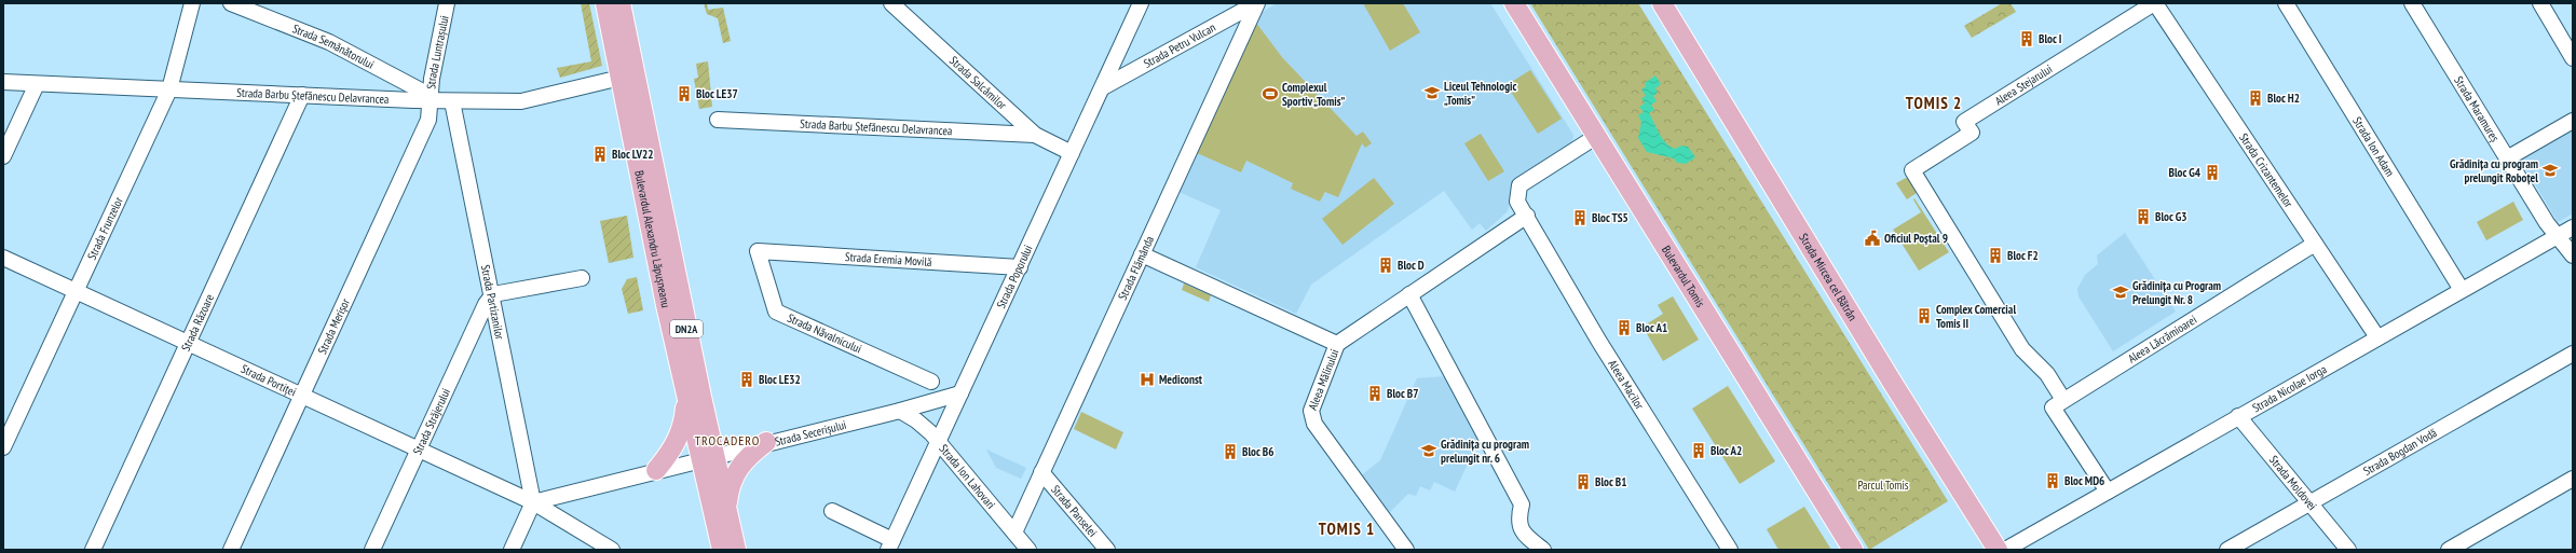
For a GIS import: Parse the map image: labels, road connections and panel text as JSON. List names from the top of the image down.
{
  "streets": {
    "main road": [
      "Bulevardul Alexandru Lăpușneanu",
      "Bulevardul Tomis",
      "Strada Mircea cel Bătrân",
      "DN2A"
    ],
    "street": [
      "Strada Petru Vulcan",
      "Strada Semănătorului",
      "Strada Luntrașului",
      "Strada Salcâmilor",
      "Aleea Stejarului",
      "Strada Barbu Ștefănescu Delavrancea",
      "Strada Maramureș",
      "Strada Ion Adam",
      "Strada Crizantemelor",
      "Strada Frunzelor",
      "Strada Eremia Movilă",
      "Strada Flămânda",
      "Strada Poporului",
      "Strada Partizanilor",
      "Strada Răzoare",
      "Strada Merișor",
      "Strada Năvalnicului",
      "Aleea Lăcrămioarei",
      "Strada Portiței",
      "Aleea Mălinului",
      "Aleea Macilor",
      "Strada Nicolae Iorga",
      "Strada Străjerului",
      "Strada Secerișului",
      "Strada Bogdan Vodă",
      "Strada Ion Lahovari",
      "Strada Moldovei",
      "Strada Panselei"
    ]
  },
  "crossings": [
    ["Strada Petru Vulcan", "Strada Flămânda"],
    ["Strada Petru Vulcan", "Strada Poporului"],
    ["Strada Semănătorului", "Strada Luntrașului"],
    ["Strada Semănătorului", "Strada Barbu Ștefănescu Delavrancea"],
    ["Strada Semănătorului", "Strada Merișor"],
    ["Strada Luntrașului", "Strada Barbu Ștefănescu Delavrancea"],
    ["Strada Luntrașului", "Strada Merișor"],
    ["Strada Salcâmilor", "Strada Barbu Ștefănescu Delavrancea"],
    ["Strada Salcâmilor", "Strada Poporului"],
    ["Aleea Stejarului", "Strada Crizantemelor"],
    ["Aleea Stejarului", "Aleea Lăcrămioarei"],
    ["Strada Barbu Ștefănescu Delavrancea", "Strada Frunzelor"],
    ["Strada Barbu Ștefănescu Delavrancea", "Bulevardul Alexandru Lăpușneanu"],
    ["Strada Barbu Ștefănescu Delavrancea", "Strada Partizanilor"],
    ["Strada Barbu Ștefănescu Delavrancea", "Strada Răzoare"],
    ["Strada Barbu Ștefănescu Delavrancea", "Strada Merișor"],
    ["Strada Maramureș", "Strada Nicolae Iorga"],
    ["Strada Ion Adam", "Strada Nicolae Iorga"],
    ["Strada Crizantemelor", "Aleea Lăcrămioarei"],
    ["Strada Crizantemelor", "Strada Nicolae Iorga"],
    ["Strada Frunzelor", "Strada Portiței"],
    ["Bulevardul Alexandru Lăpușneanu", "Strada Secerișului"],
    ["Strada Eremia Movilă", "Strada Poporului"],
    ["Strada Eremia Movilă", "Strada Năvalnicului"],
    ["Strada Flămânda", "Strada Ion Lahovari"],
    ["Strada Flămânda", "Strada Panselei"],
    ["Strada Poporului", "Strada Secerișului"],
    ["Strada Poporului", "Strada Ion Lahovari"],
    ["Strada Partizanilor", "Strada Portiței"],
    ["Strada Partizanilor", "Strada Străjerului"],
    ["Strada Partizanilor", "Strada Secerișului"],
    ["Strada Răzoare", "Strada Portiței"],
    ["Strada Merișor", "Strada Portiței"],
    ["Strada Portiței", "Strada Străjerului"],
    ["Strada Portiței", "Strada Secerișului"],
    ["Aleea Mălinului", "Aleea Macilor"],
    ["Strada Nicolae Iorga", "Strada Moldovei"],
    ["Strada Secerișului", "Strada Ion Lahovari"],
    ["Strada Bogdan Vodă", "Strada Moldovei"]
  ],
  "districts": ["TOMIS 2", "TROCADERO", "TOMIS 1"],
  "parks": ["Parcul Tomis"],
  "places": {
    "building": [
      "Bloc I",
      "Bloc LE37",
      "Bloc H2",
      "Bloc LV22",
      "Bloc G4",
      "Bloc G3",
      "Bloc TS5",
      "Bloc F2",
      "Bloc D",
      "Complex Comercial Tomis II",
      "Bloc A1",
      "Bloc LE32",
      "Bloc B7",
      "Bloc A2",
      "Bloc B6",
      "Bloc MD6",
      "Bloc B1"
    ],
    "school or university": [
      "Liceul Tehnologic „Tomis”",
      "Grădinița cu program prelungit Roboțel",
      "Grădinița cu Program Prelungit Nr. 8",
      "Grădinița cu program prelungit nr. 6"
    ],
    "sports": ["Complexul Sportiv „Tomis”"],
    "public building": ["Oficiul Poștal 9"],
    "hospital": ["Mediconst"]
  }
}
